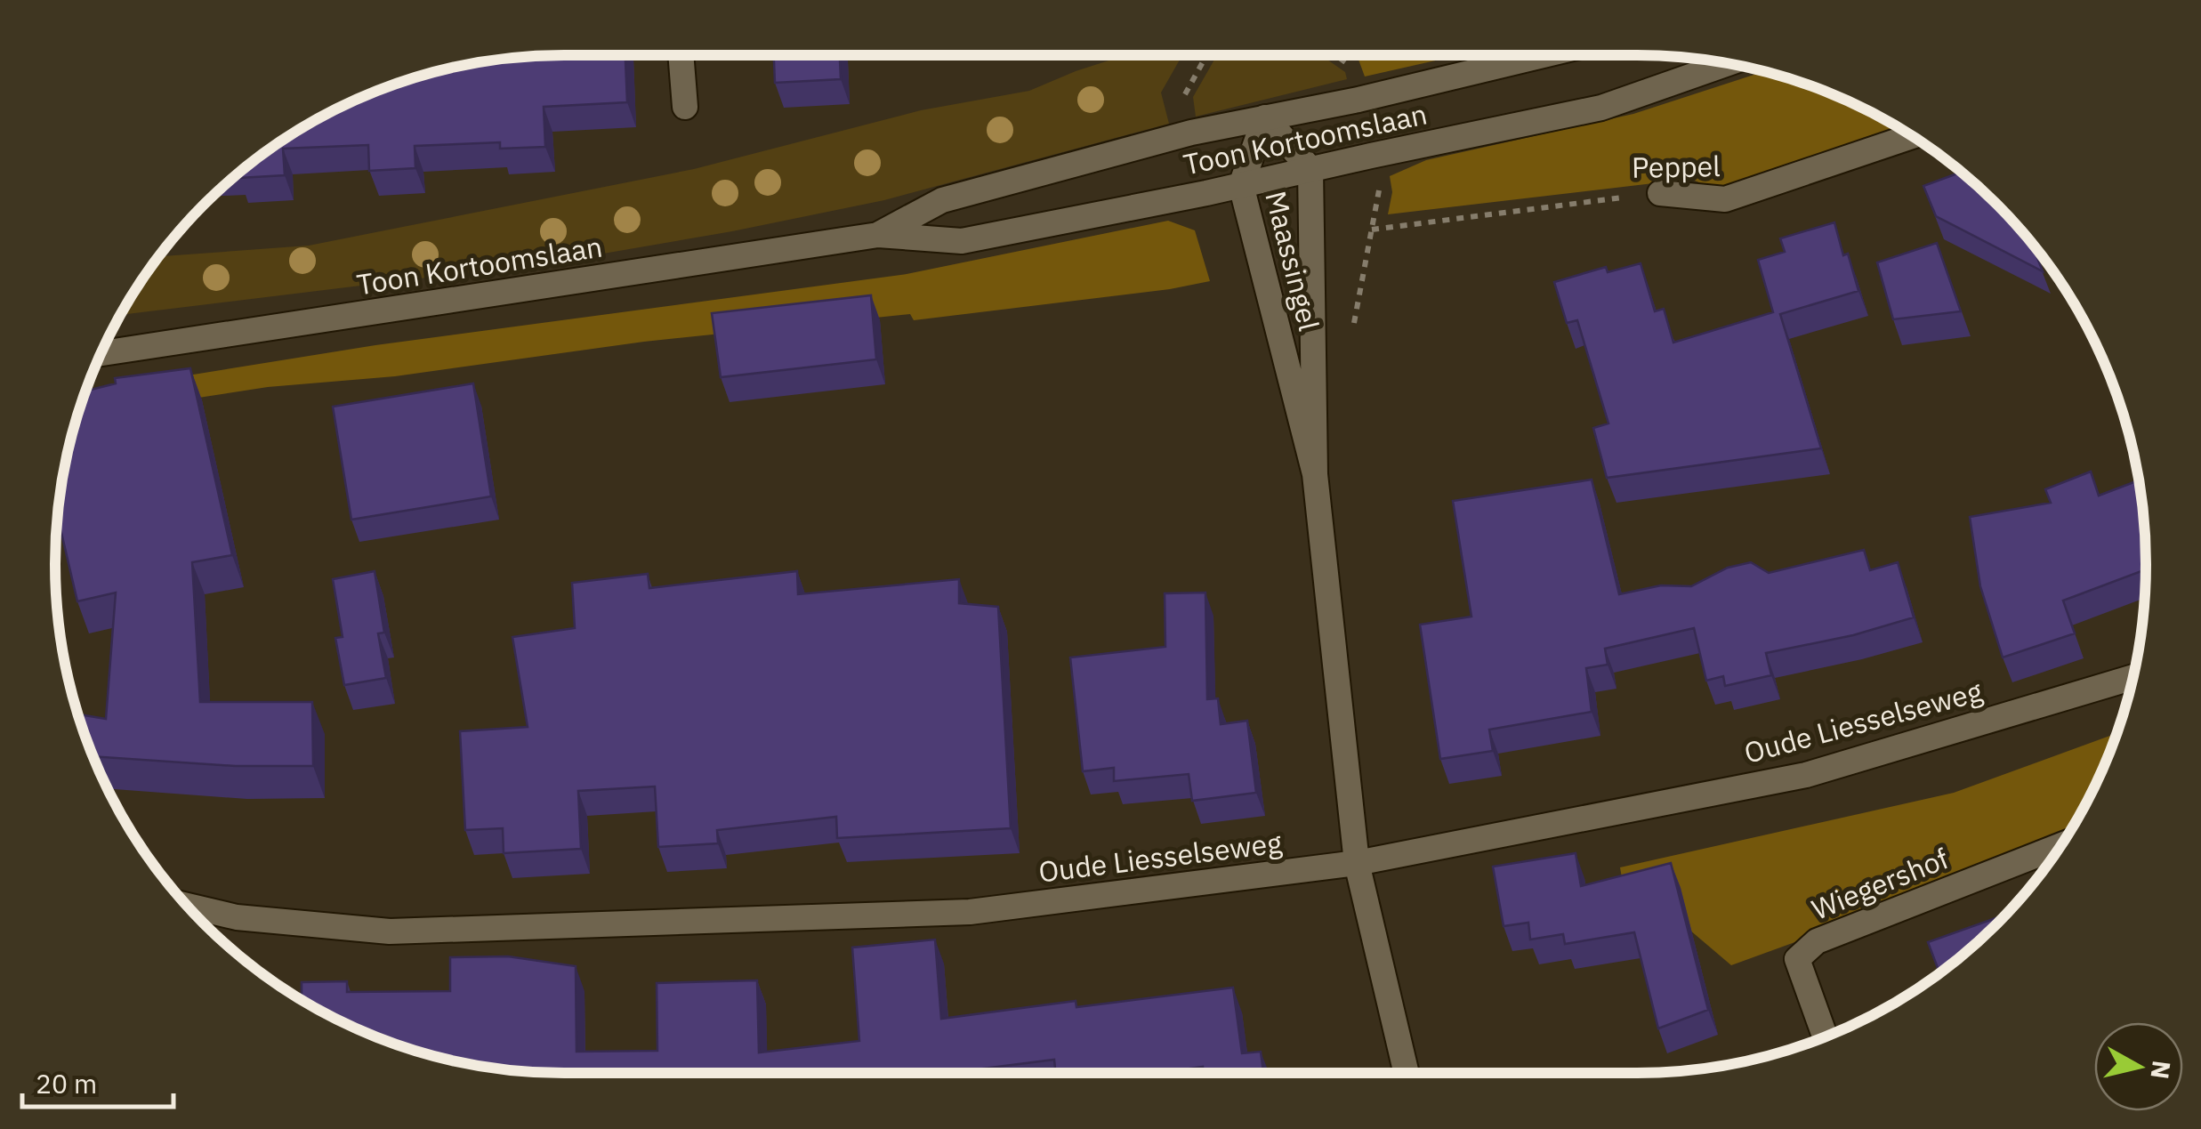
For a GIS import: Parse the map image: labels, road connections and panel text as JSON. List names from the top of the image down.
{
  "streets": {
    "street": [
      "Toon Kortoomslaan",
      "Peppel",
      "Maassingel",
      "Oude Liesselseweg",
      "Wiegershof"
    ]
  },
  "crossings": [
    ["Toon Kortoomslaan", "Maassingel"],
    ["Maassingel", "Oude Liesselseweg"]
  ],
  "scale_bar": "20 m",
  "north": "right"
}
